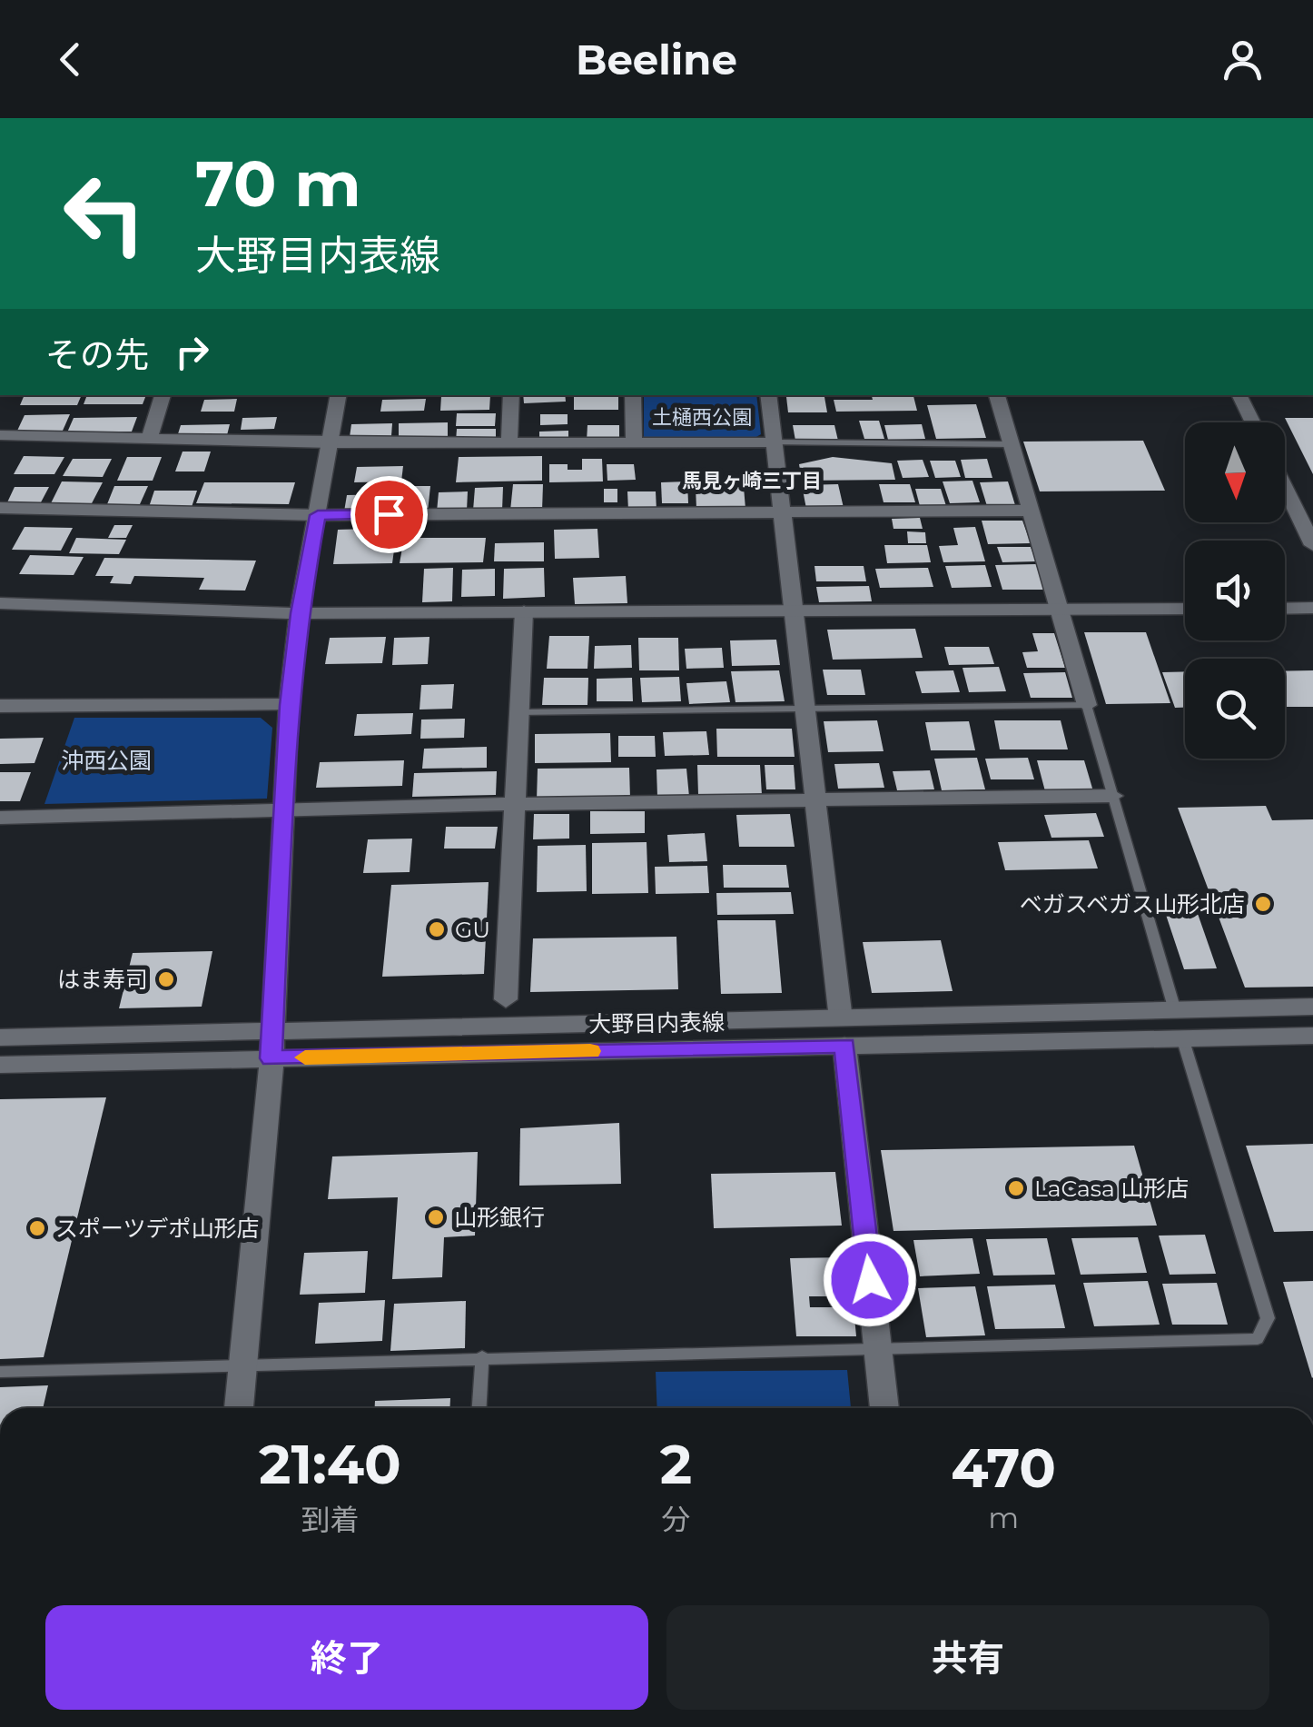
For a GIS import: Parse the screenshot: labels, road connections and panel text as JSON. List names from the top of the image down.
{
  "streets": {
    "street": ["大野目内表線"]
  },
  "districts": ["馬見ヶ崎三丁目"],
  "parks": ["土樋西公園", "沖西公園"],
  "places": [
    "ベガスベガス山形北店",
    "GU",
    "はま寿司",
    "LaCasa 山形店",
    "山形銀行",
    "スポーツデポ山形店"
  ],
  "north": "bottom",
  "page": {
    "header": "Beeline",
    "turn": ["70 m", "大野目内表線"],
    "then": "その先",
    "eta": [
      "21:40",
      "到着",
      "2",
      "分",
      "470",
      "m"
    ],
    "buttons": ["終了", "共有"]
  }
}
